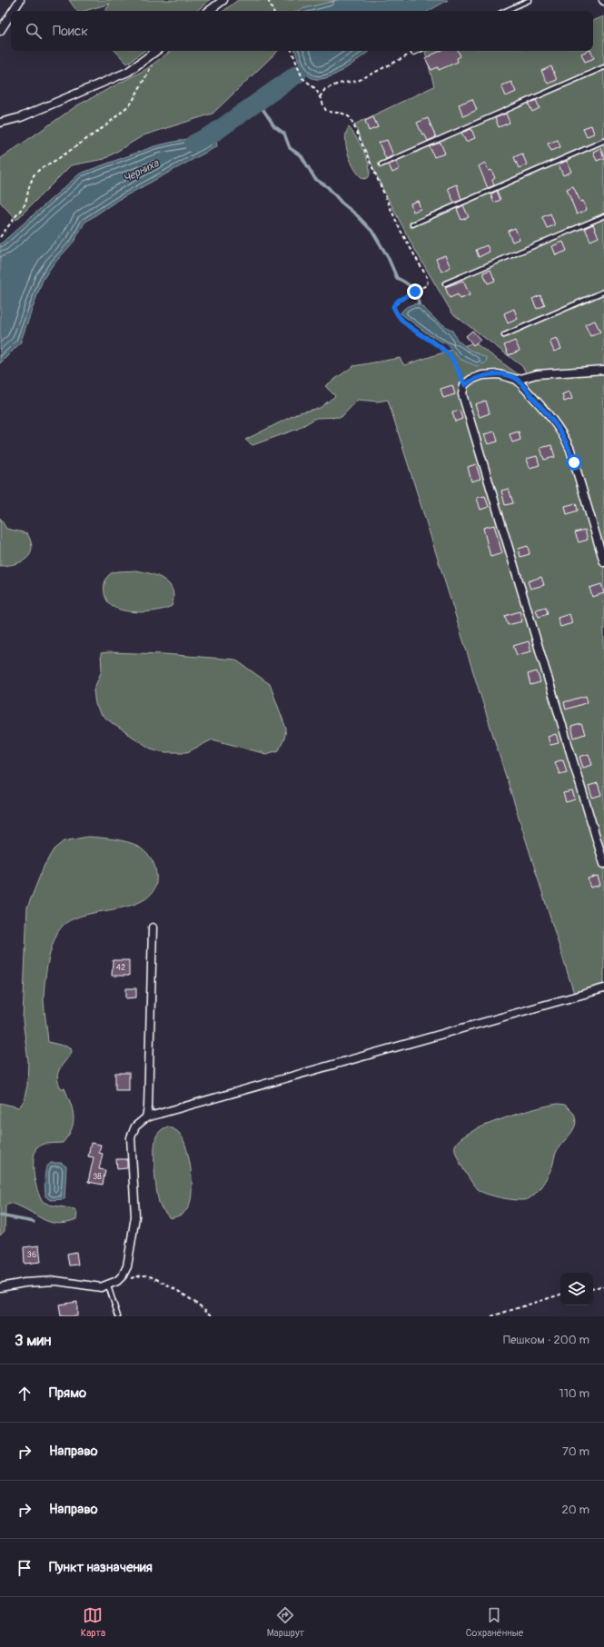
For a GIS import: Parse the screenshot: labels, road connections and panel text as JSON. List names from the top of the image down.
{
  "water": ["Черниха"],
  "house_numbers": ["42", "38", "36"],
  "page": {
    "search": "Поиск",
    "heading": ["3 мин", "Пешком · 200 m"],
    "list": [
      ["Прямо", "110 m"],
      ["Направо", "70 m"],
      ["Направо", "20 m"],
      "Пункт назначения"
    ],
    "nav": ["Карта", "Маршрут", "Сохранённые"]
  }
}
